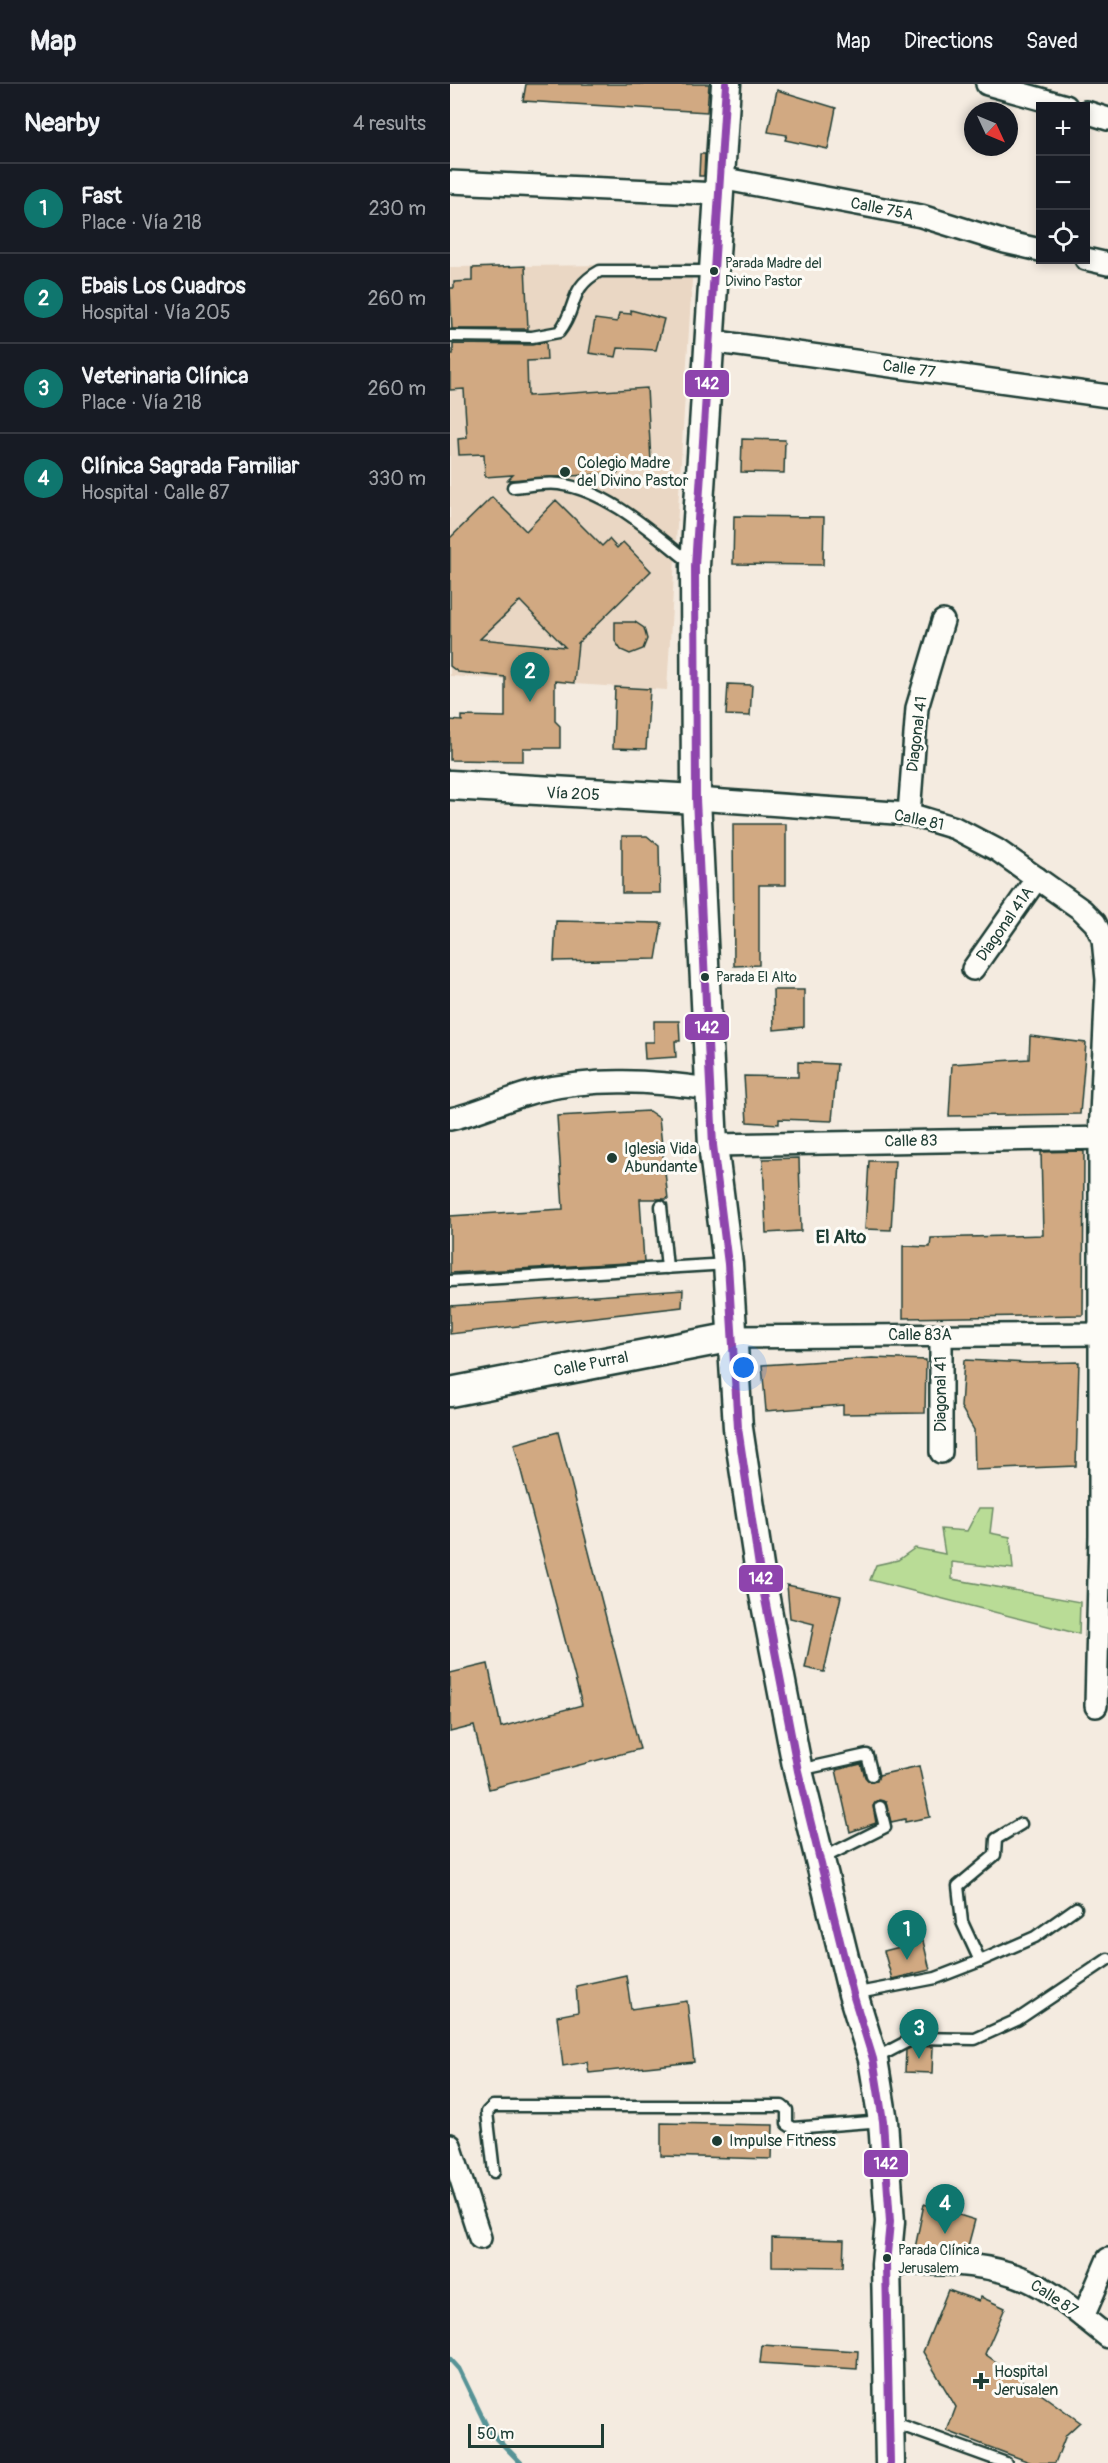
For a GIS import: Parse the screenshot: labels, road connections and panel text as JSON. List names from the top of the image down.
{
  "streets": {
    "main road": ["Vía 205", "Calle Purral"],
    "street": [
      "Calle 75A",
      "Calle 77",
      "Diagonal 41",
      "Calle 81",
      "Diagonal 41A",
      "Calle 83",
      "Calle 83A",
      "Calle 87"
    ]
  },
  "crossings": [
    ["Diagonal 41", "Calle 81"],
    ["Diagonal 41", "Calle 83A"],
    ["Vía 205", "Calle 81"],
    ["Calle 81", "Diagonal 41A"],
    ["Calle 81", "Calle 83"],
    ["Calle 83A", "Calle Purral"]
  ],
  "districts": ["El Alto"],
  "places": {
    "other": [
      "Parada Madre del Divino Pastor",
      "Colegio Madre del Divino Pastor",
      "Parada El Alto",
      "Iglesia Vida Abundante",
      "Impulse Fitness",
      "Parada Clínica Jerusalem"
    ],
    "health": ["Hospital Jerusalen"]
  },
  "lines": ["transit line 142"],
  "scale_bar": "50 m",
  "north": "bottom right",
  "page": {
    "header": "Map",
    "nav": ["Map", "Directions", "Saved"],
    "heading": ["Nearby", "4 results"],
    "map_buttons": ["+", "−"],
    "list": [
      {
        "mark": "1",
        "name": "Fast",
        "note": "Place · Vía 218",
        "value": "230 m"
      },
      {
        "mark": "2",
        "name": "Ebais Los Cuadros",
        "note": "Hospital · Vía 205",
        "value": "260 m"
      },
      {
        "mark": "3",
        "name": "Veterinaria Clínica",
        "note": "Place · Vía 218",
        "value": "260 m"
      },
      {
        "mark": "4",
        "name": "Clínica Sagrada Familiar",
        "note": "Hospital · Calle 87",
        "value": "330 m"
      }
    ],
    "pins": [
      "2",
      "1",
      "3",
      "4"
    ],
    "scale": "50 m"
  }
}
